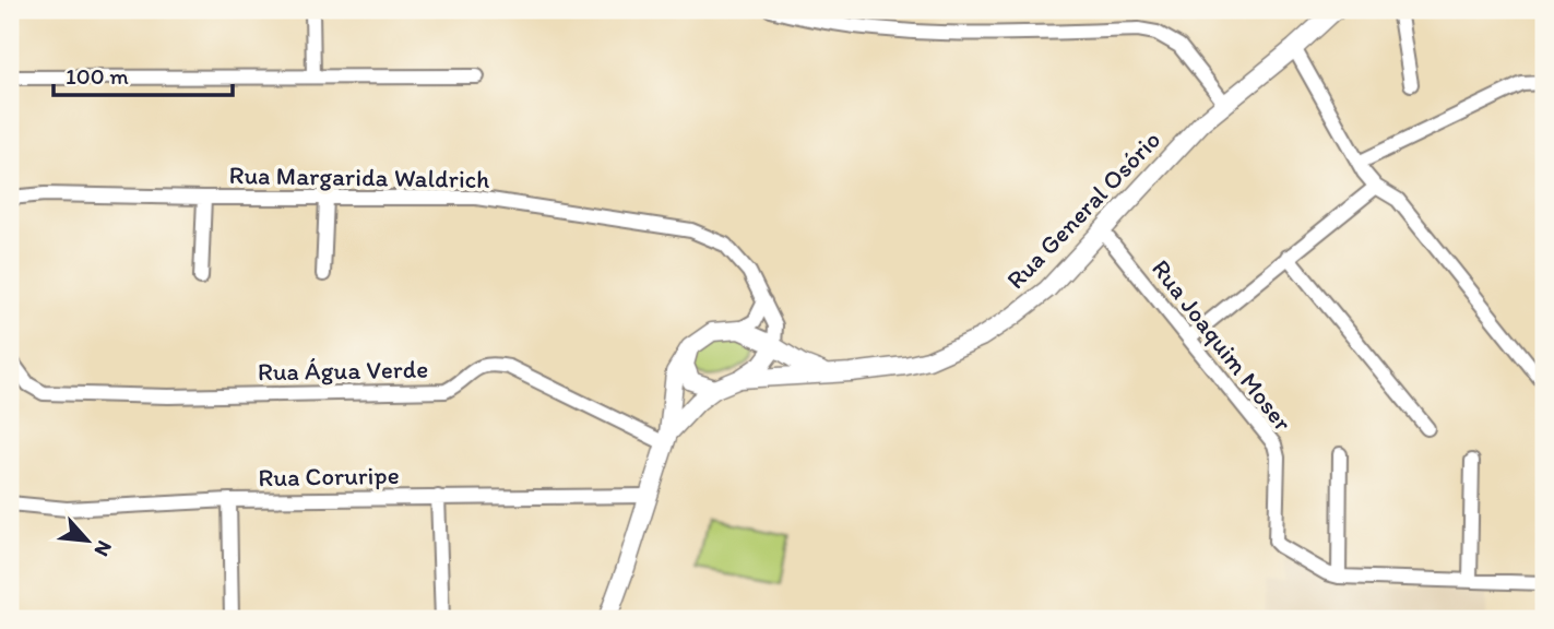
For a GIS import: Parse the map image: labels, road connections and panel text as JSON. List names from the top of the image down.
{
  "streets": {
    "main road": ["Rua General Osório"],
    "street": [
      "Rua Margarida Waldrich",
      "Rua Joaquim Moser",
      "Rua Água Verde",
      "Rua Coruripe"
    ]
  },
  "crossings": [
    ["Rua Margarida Waldrich", "Rua General Osório"],
    ["Rua General Osório", "Rua Joaquim Moser"],
    ["Rua General Osório", "Rua Água Verde"],
    ["Rua General Osório", "Rua Coruripe"]
  ],
  "scale_bar": "100 m",
  "north": "bottom right"
}
